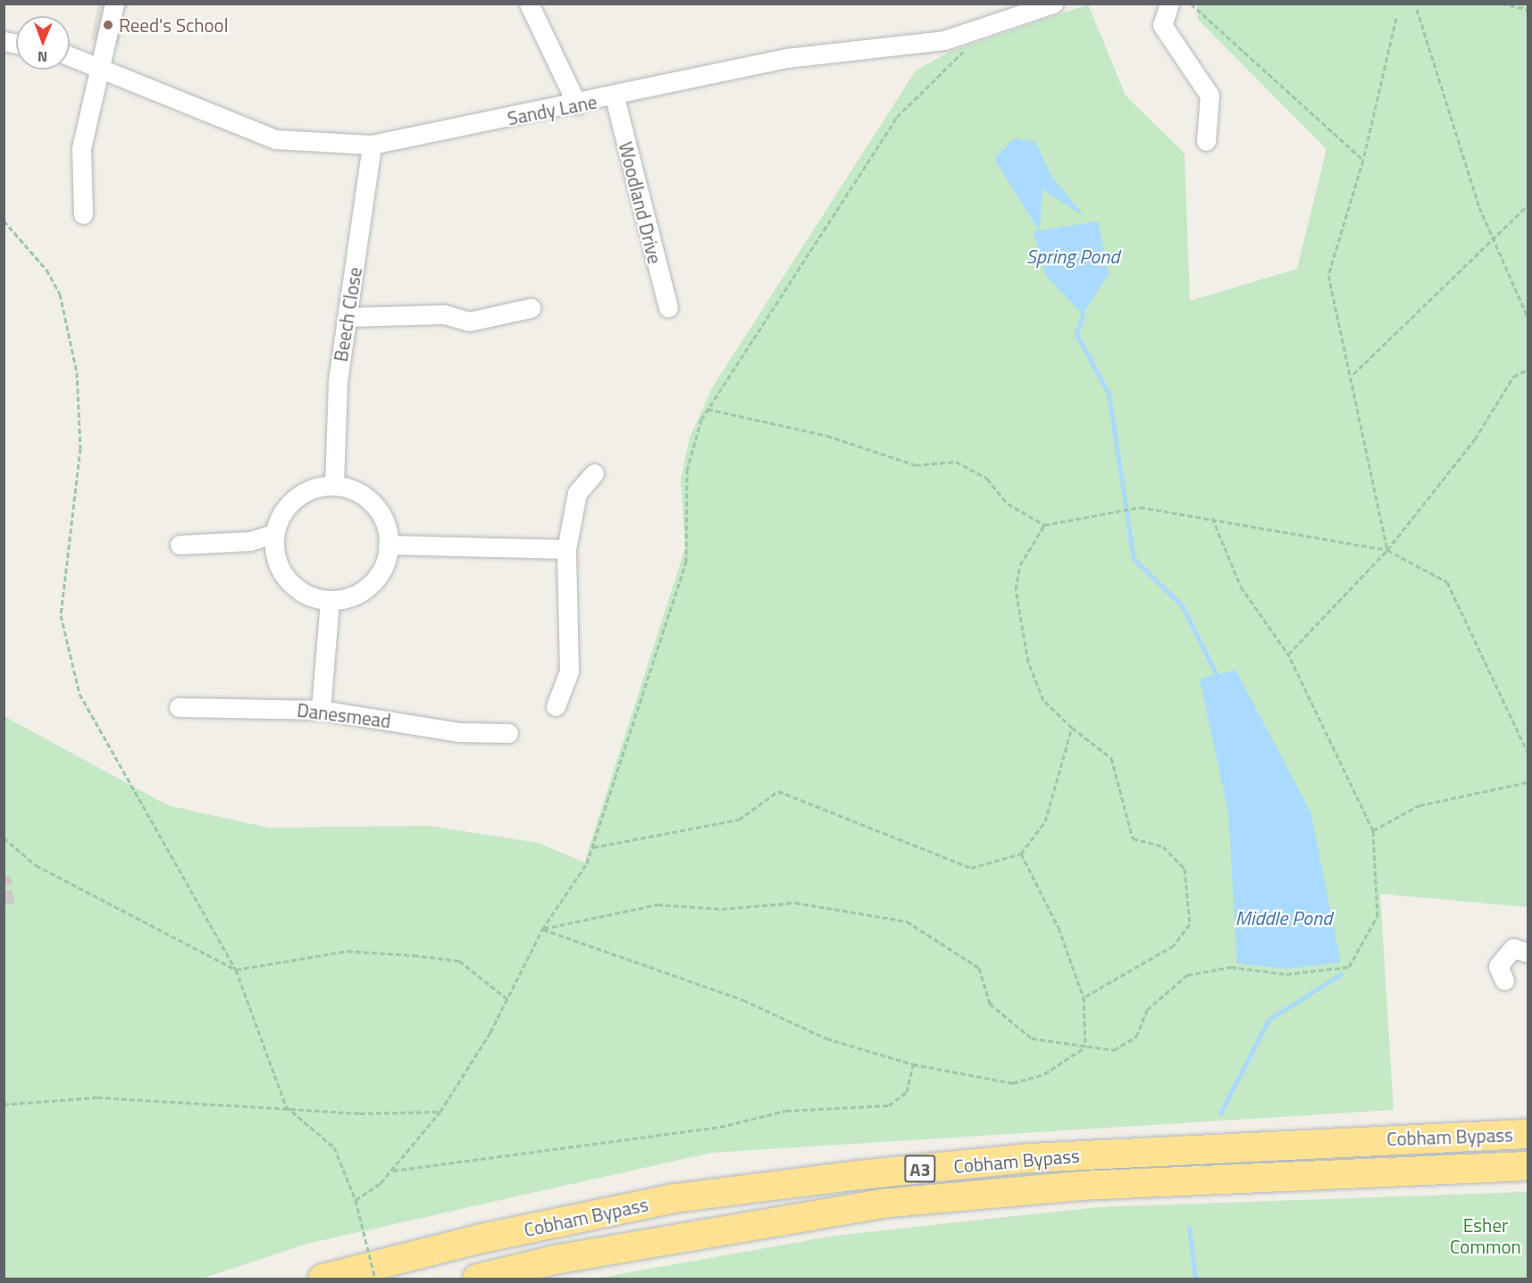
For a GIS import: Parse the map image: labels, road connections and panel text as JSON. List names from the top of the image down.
{
  "streets": {
    "highway": ["Cobham Bypass", "A3"],
    "street": [
      "Sandy Lane",
      "Woodland Drive",
      "Beech Close",
      "Danesmead"
    ]
  },
  "crossings": [
    ["Sandy Lane", "Woodland Drive"],
    ["Sandy Lane", "Beech Close"]
  ],
  "water": ["Spring Pond", "Middle Pond"],
  "parks": ["Esher Common"],
  "places": ["Reed's School"],
  "north": "bottom"
}
